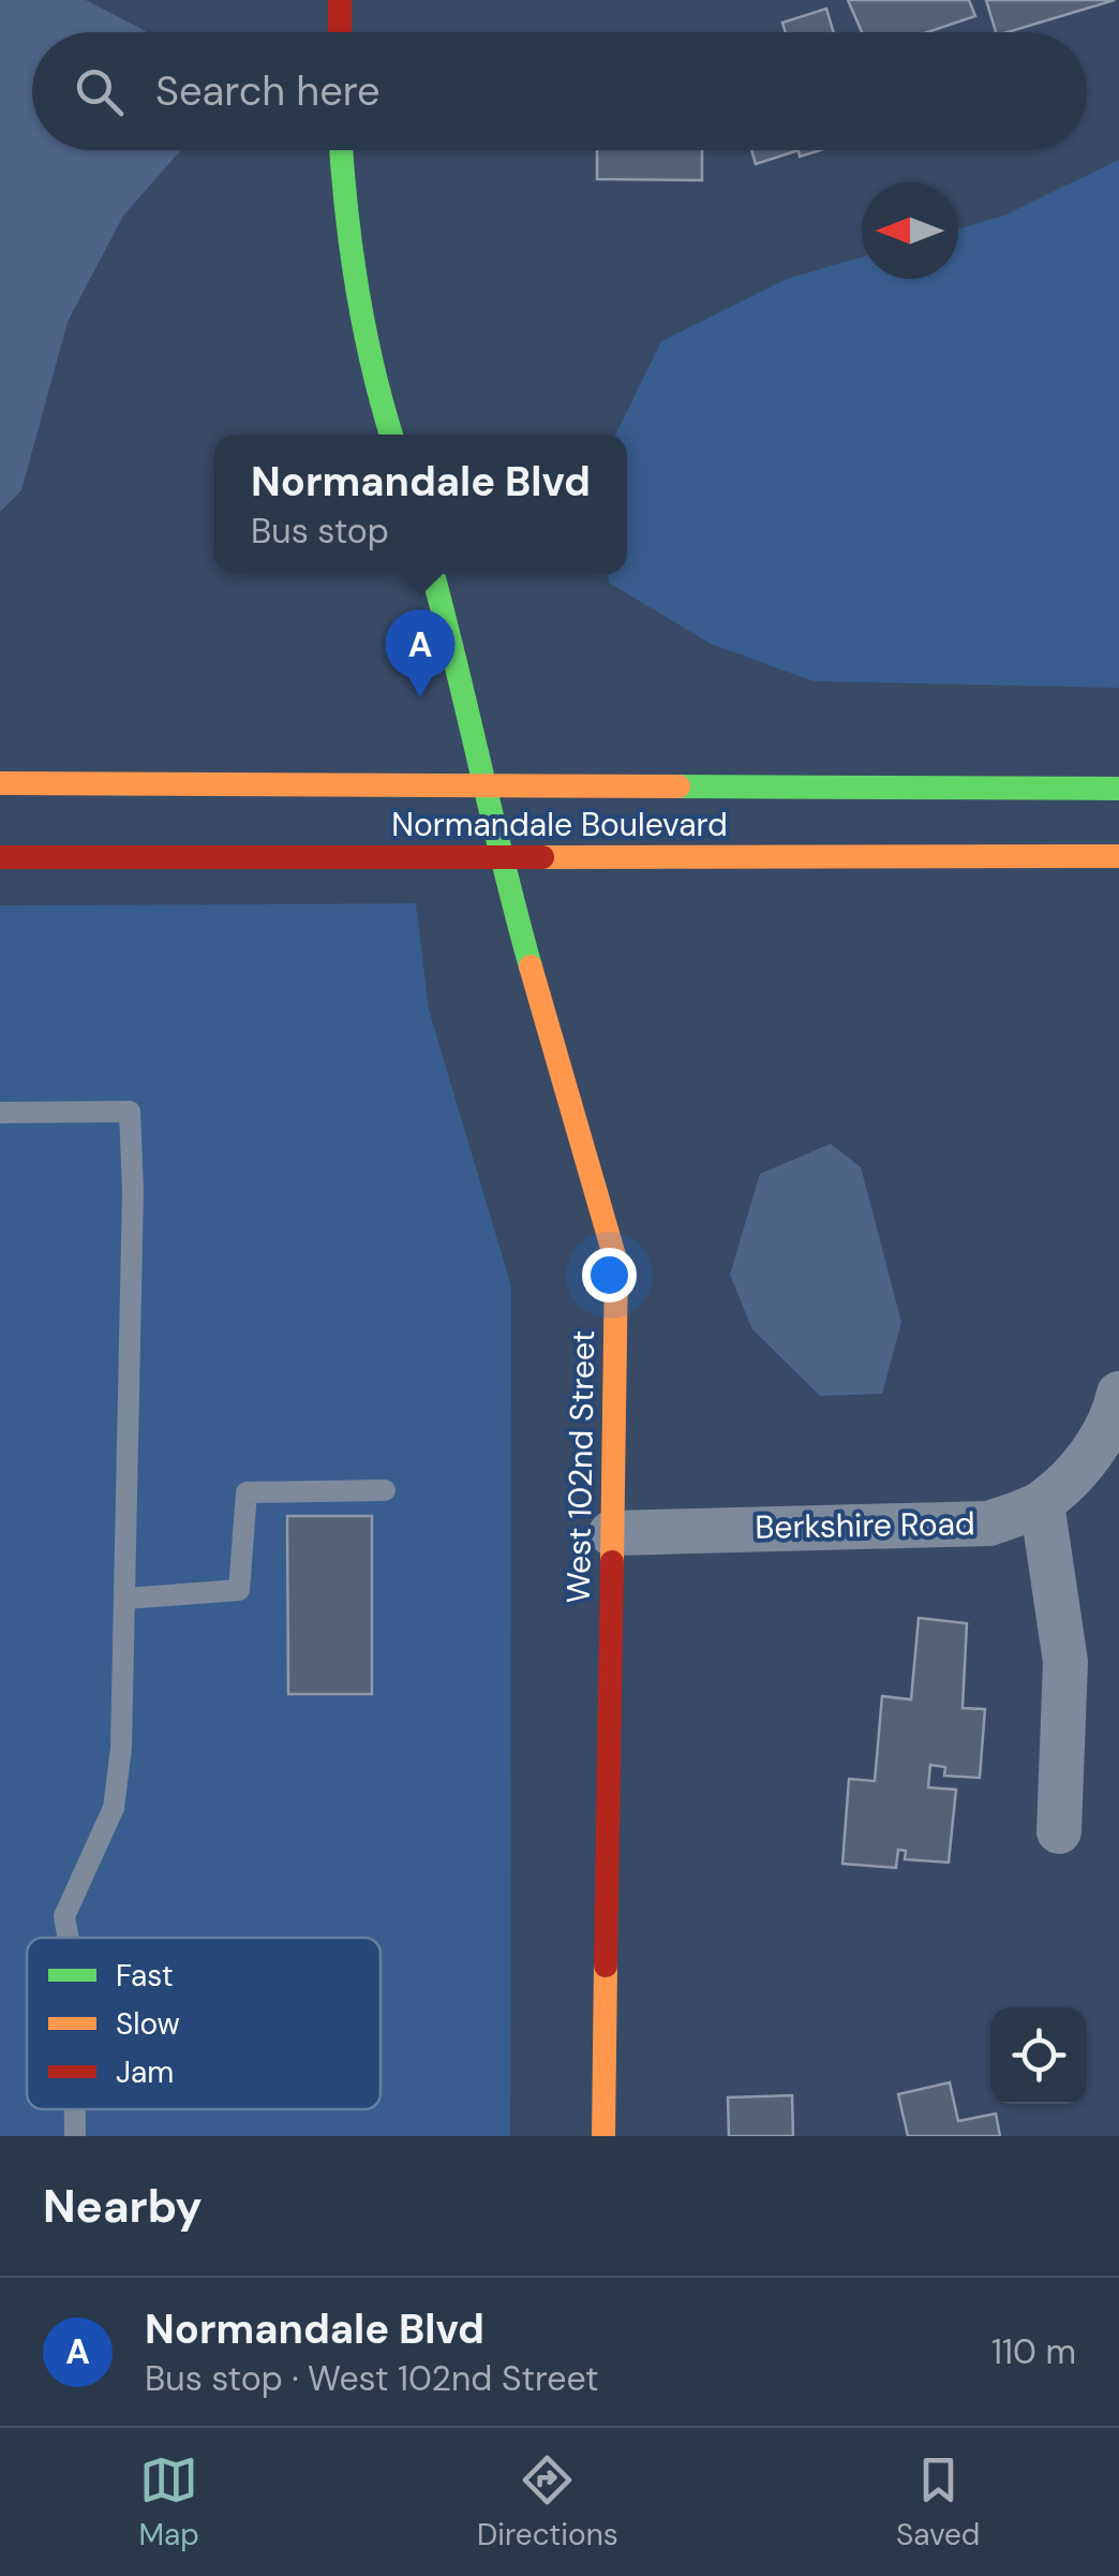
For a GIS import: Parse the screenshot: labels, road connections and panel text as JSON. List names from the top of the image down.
{
  "streets": {
    "main road": ["Normandale Boulevard", "West 102nd Street"],
    "street": ["Berkshire Road"]
  },
  "crossings": [
    ["Normandale Boulevard", "West 102nd Street"],
    ["West 102nd Street", "Berkshire Road"]
  ],
  "legend": ["Fast", "Slow", "Jam"],
  "north": "left",
  "page": {
    "search": "Search here",
    "popup": ["Normandale Blvd", "Bus stop"],
    "pins": "A",
    "heading": "Nearby",
    "list": [
      {
        "mark": "A",
        "name": "Normandale Blvd",
        "note": "Bus stop · West 102nd Street",
        "value": "110 m"
      }
    ],
    "nav": ["Map", "Directions", "Saved"]
  }
}
